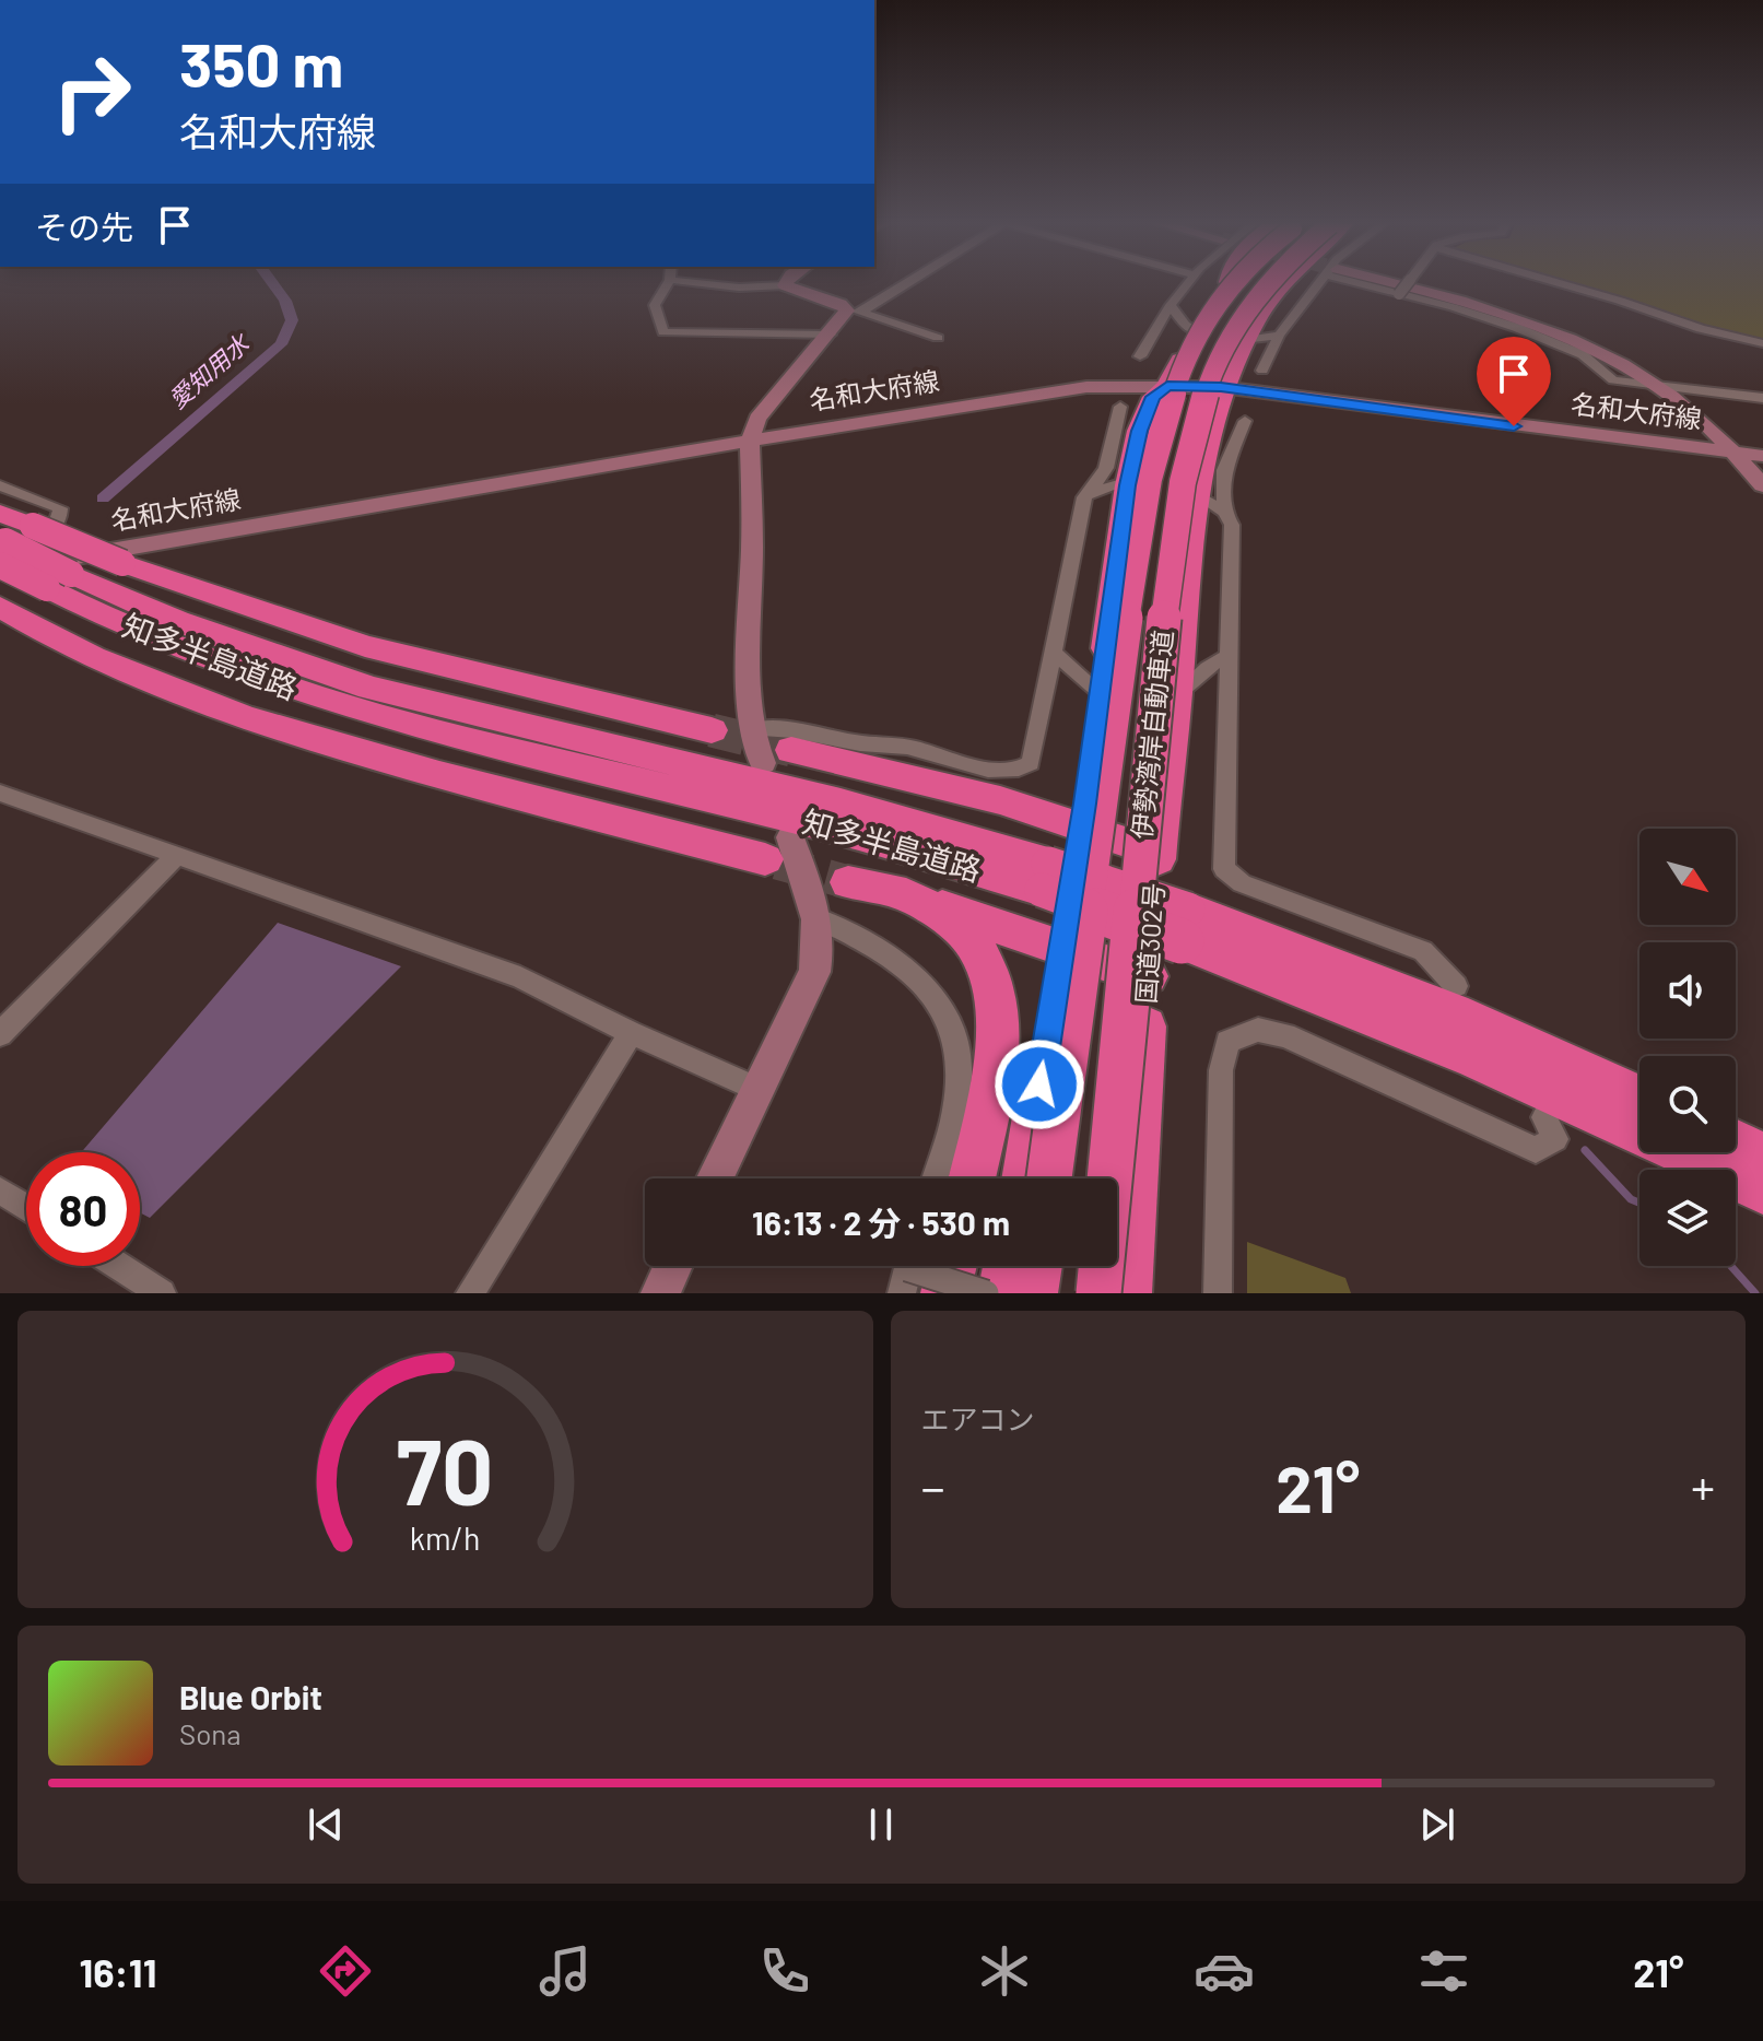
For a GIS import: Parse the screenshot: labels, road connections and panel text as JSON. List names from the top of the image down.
{
  "streets": {
    "highway": ["知多半島道路", "伊勢湾岸自動車道", "国道302号"],
    "street": ["名和大府線"]
  },
  "crossings": [
    ["名和大府線", "知多半島道路"],
    ["名和大府線", "国道302号"]
  ],
  "water": ["愛知用水"],
  "north": "bottom right",
  "page": {
    "turn": ["350 m", "名和大府線"],
    "then": "その先",
    "limit": "80",
    "trip": "16:13 · 2 分 · 530 m",
    "tile": "エアコン",
    "heat": ["−", "21°", "+"],
    "song": ["Blue Orbit", "Sona"],
    "tabs": ["16:11", "21°"],
    "gauge": ["70", "km/h"]
  }
}
